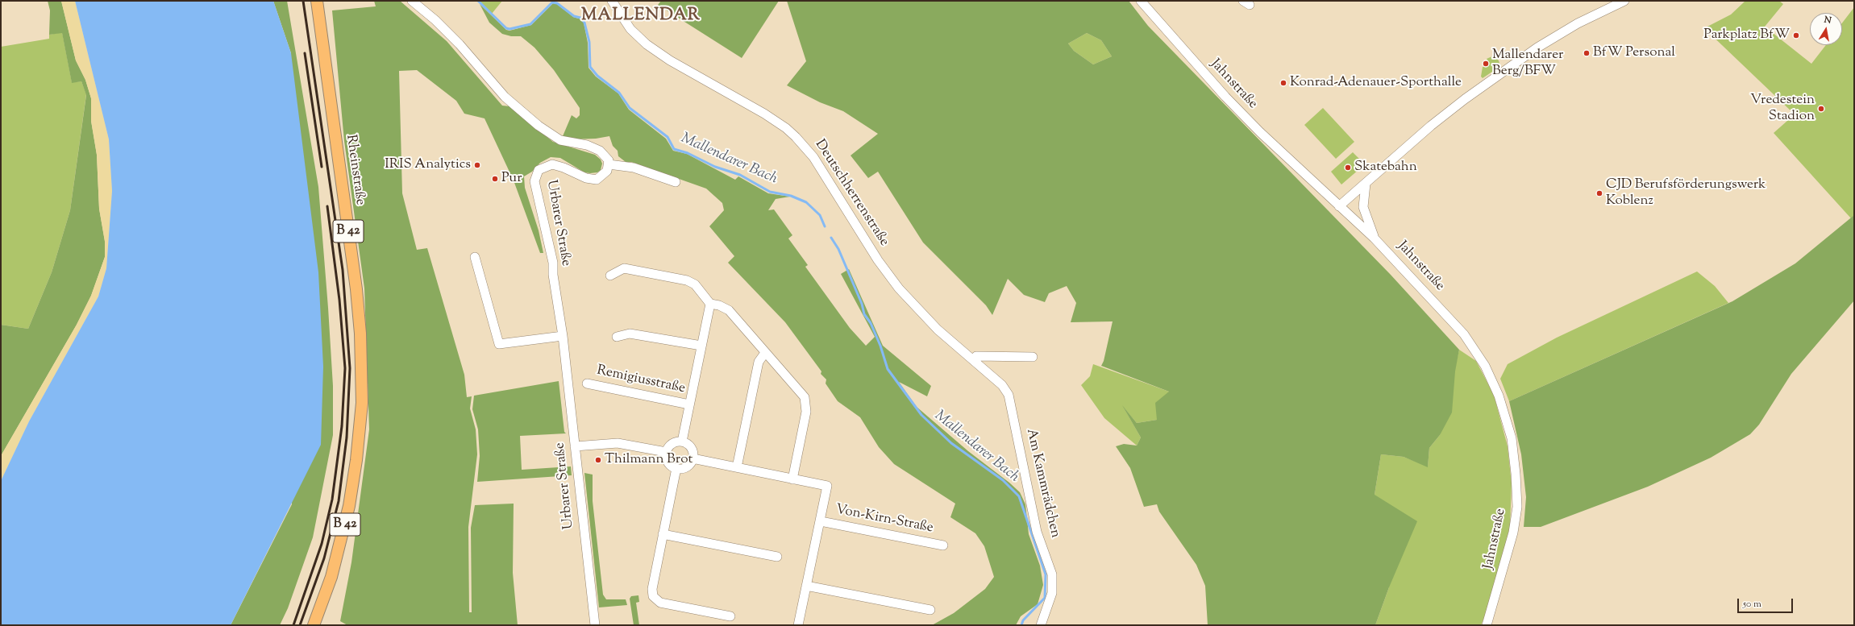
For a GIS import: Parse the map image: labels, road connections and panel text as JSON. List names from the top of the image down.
{
  "streets": {
    "main road": ["Rheinstraße", "B 42"],
    "street": [
      "Jahnstraße",
      "Deutschherrenstraße",
      "Urbarer Straße",
      "Remigiusstraße",
      "Am Kammrädchen",
      "Von-Kirn-Straße"
    ]
  },
  "crossings": [
    ["Deutschherrenstraße", "Am Kammrädchen"]
  ],
  "districts": ["MALLENDAR"],
  "water": ["Mallendarer Bach"],
  "places": [
    "Parkplatz BfW",
    "BfW Personal",
    "Mallendarer Berg/BFW",
    "Konrad-Adenauer-Sporthalle",
    "Vredestein Stadion",
    "IRIS Analytics",
    "Skatebahn",
    "Pur",
    "CJD Berufsförderungswerk Koblenz",
    "Thilmann Brot"
  ],
  "scale_bar": "50 m",
  "north": "top"
}
